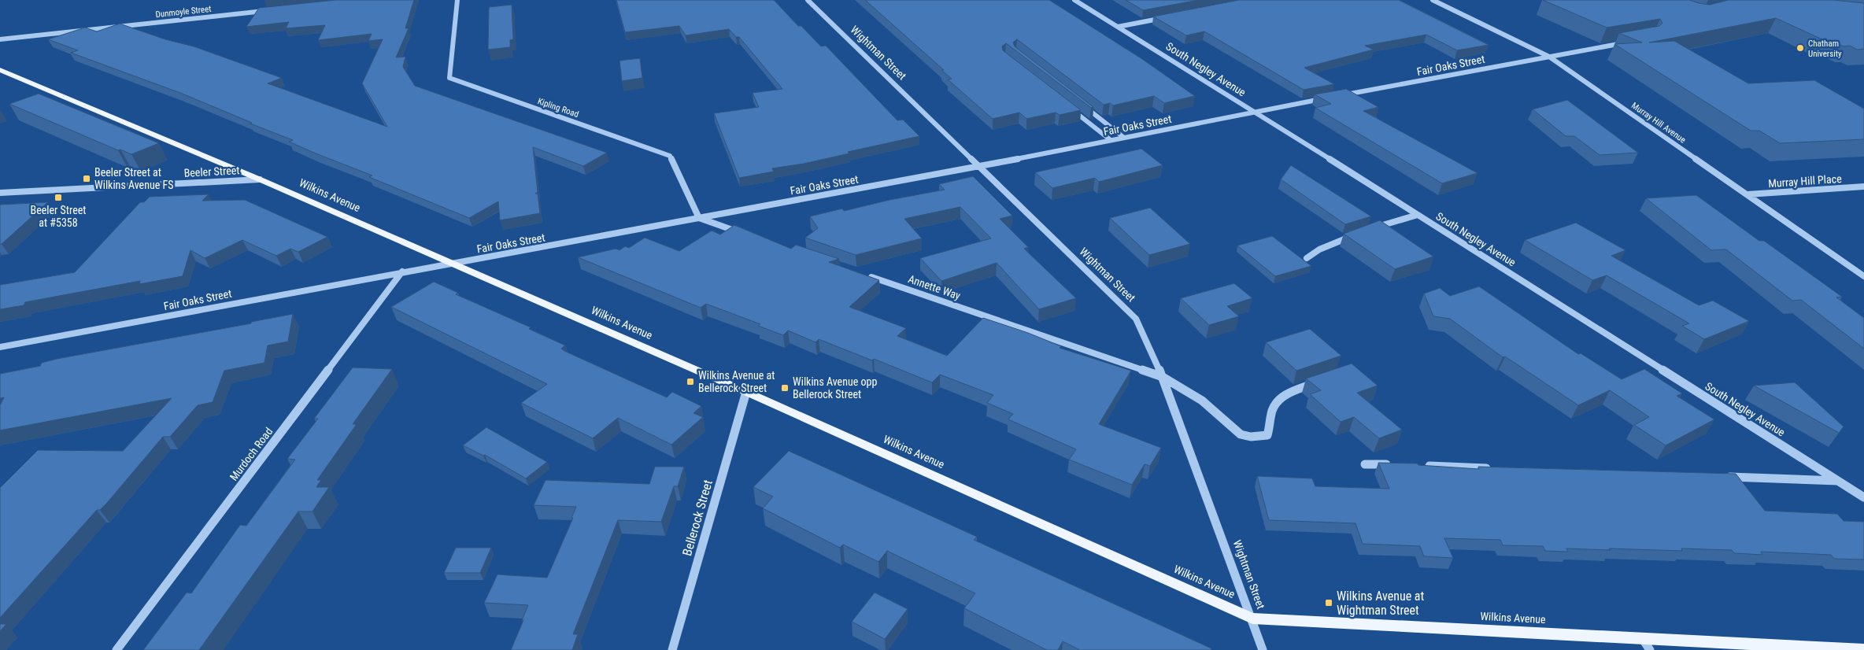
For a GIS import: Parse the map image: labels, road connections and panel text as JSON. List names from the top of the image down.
{
  "streets": {
    "main road": ["Wilkins Avenue"],
    "street": [
      "Dunmoyle Street",
      "Wightman Street",
      "Fair Oaks Street",
      "South Negley Avenue",
      "Kipling Road",
      "Murray Hill Avenue",
      "Beeler Street",
      "Murray Hill Place",
      "Annette Way",
      "Murdoch Road",
      "Bellerock Street"
    ]
  },
  "crossings": [
    ["Wightman Street", "Fair Oaks Street"],
    ["Wightman Street", "Wilkins Avenue"],
    ["Wightman Street", "Annette Way"],
    ["Fair Oaks Street", "South Negley Avenue"],
    ["Fair Oaks Street", "Kipling Road"],
    ["Fair Oaks Street", "Murray Hill Avenue"],
    ["Fair Oaks Street", "Wilkins Avenue"],
    ["Fair Oaks Street", "Murdoch Road"],
    ["Murray Hill Avenue", "Murray Hill Place"],
    ["Beeler Street", "Wilkins Avenue"],
    ["Wilkins Avenue", "Bellerock Street"]
  ],
  "places": {
    "other": ["Chatham University"],
    "transit": [
      "Beeler Street at Wilkins Avenue FS",
      "Beeler Street at #5358",
      "Wilkins Avenue at Bellerock Street",
      "Wilkins Avenue opp Bellerock Street",
      "Wilkins Avenue at Wightman Street"
    ]
  }
}
